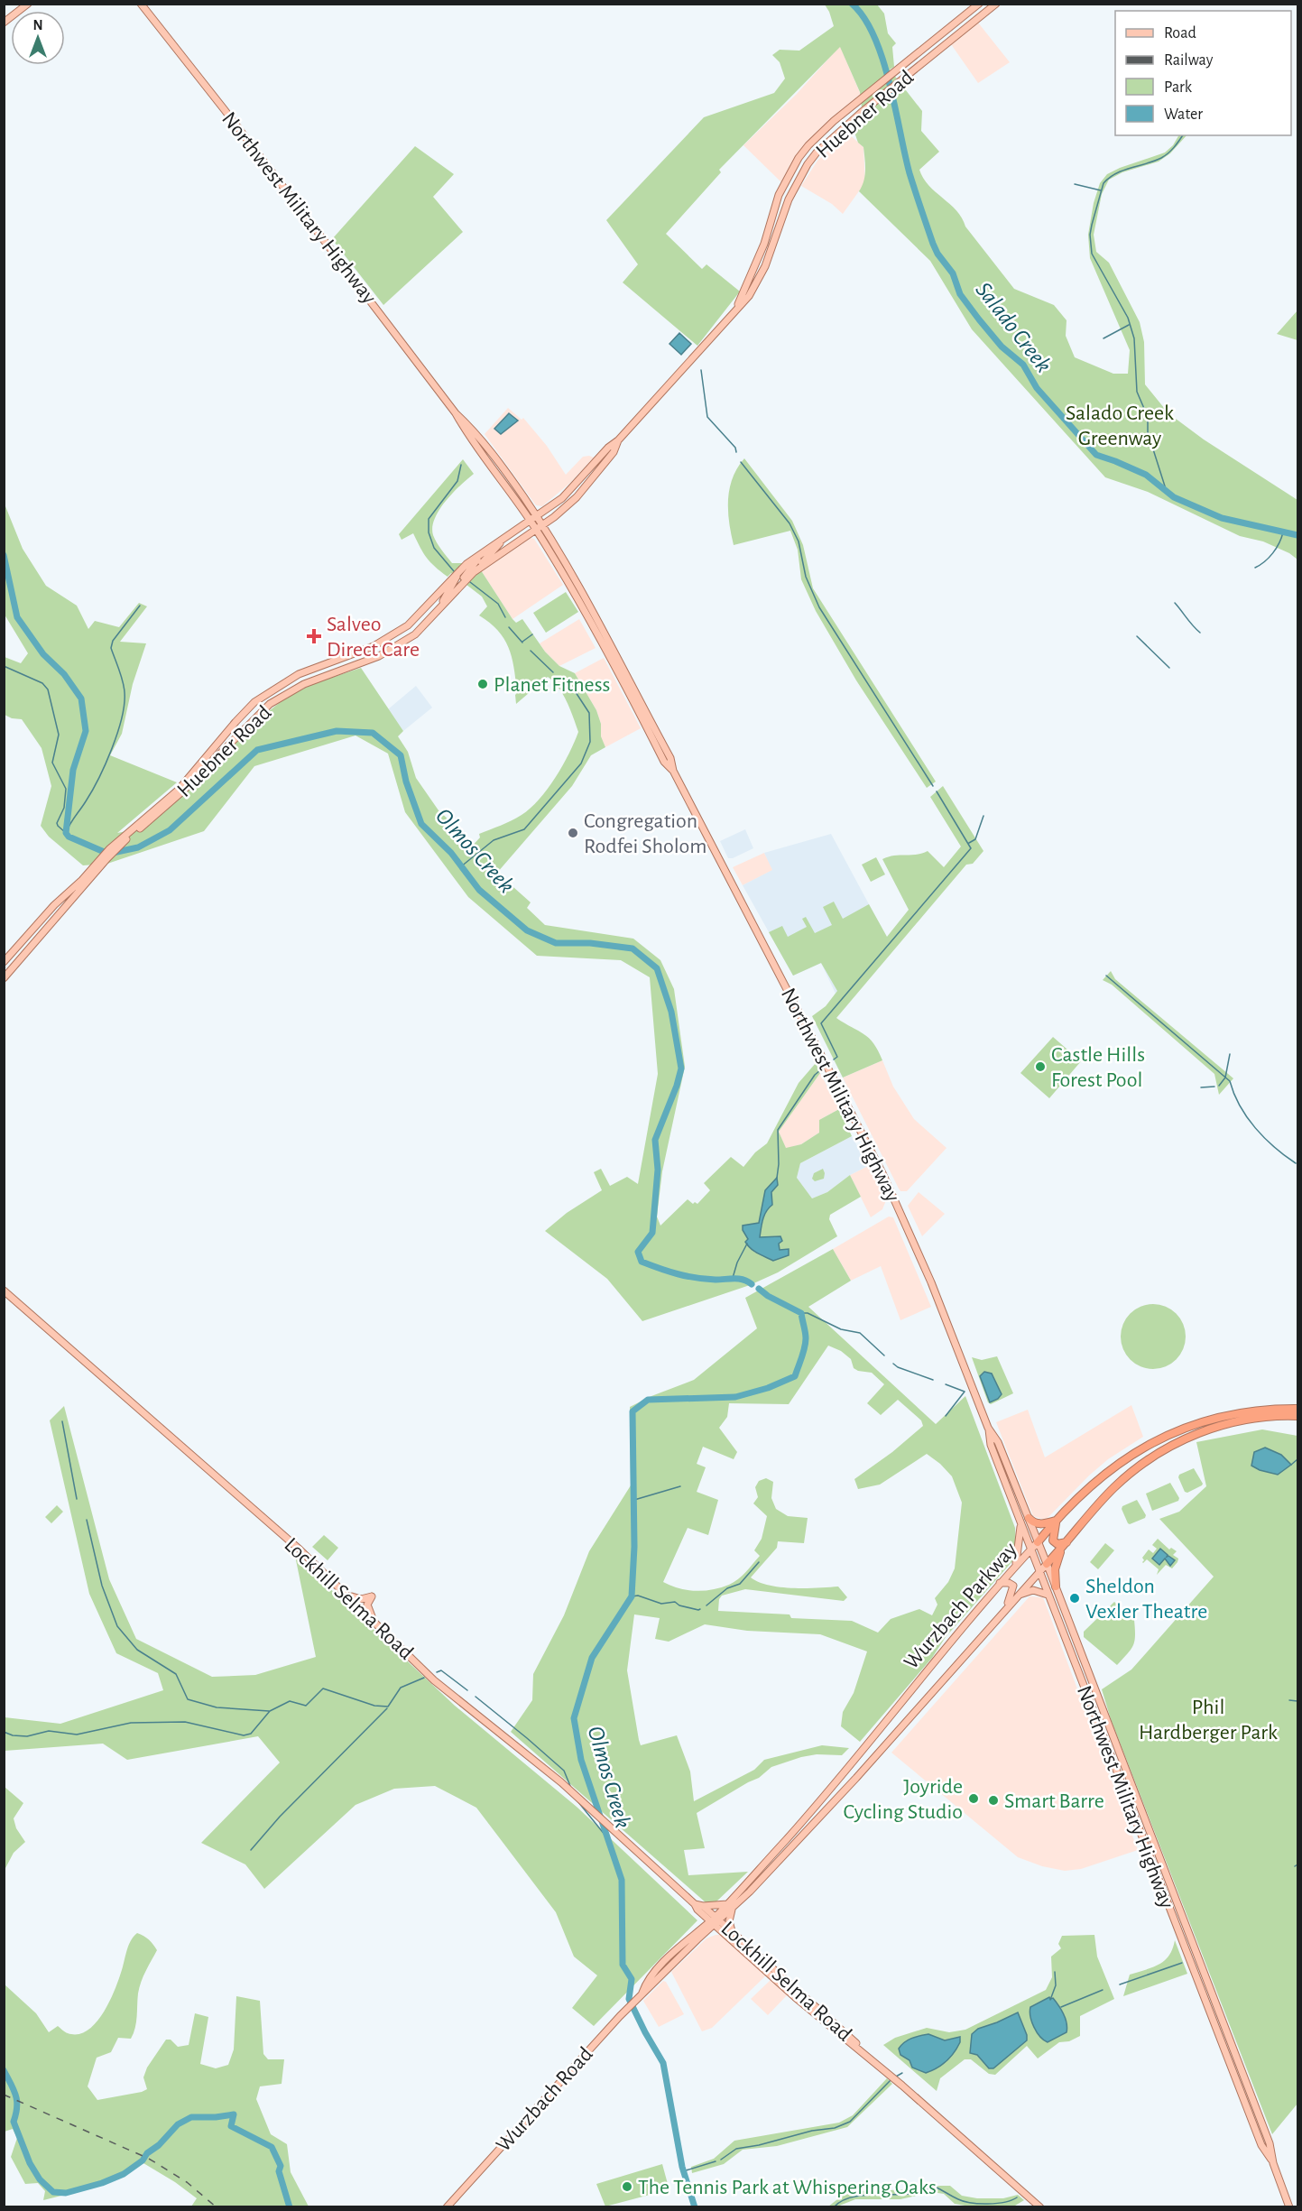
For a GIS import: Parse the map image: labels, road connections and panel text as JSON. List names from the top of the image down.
{
  "streets": {
    "highway": ["Wurzbach Parkway"],
    "main road": [
      "Huebner Road",
      "Northwest Military Highway",
      "Lockhill Selma Road",
      "Wurzbach Road"
    ]
  },
  "crossings": [
    ["Huebner Road", "Northwest Military Highway"],
    ["Northwest Military Highway", "Wurzbach Parkway"],
    ["Lockhill Selma Road", "Wurzbach Parkway"],
    ["Lockhill Selma Road", "Wurzbach Road"],
    ["Wurzbach Parkway", "Wurzbach Road"]
  ],
  "water": ["Salado Creek", "Olmos Creek"],
  "parks": ["Salado Creek Greenway", "Phil Hardberger Park"],
  "places": {
    "health": ["Salveo Direct Care"],
    "other": [
      "Planet Fitness",
      "Congregation Rodfei Sholom",
      "Castle Hills Forest Pool",
      "Sheldon Vexler Theatre",
      "Joyride Cycling Studio",
      "Smart Barre",
      "The Tennis Park at Whispering Oaks"
    ]
  },
  "legend": [
    "Road",
    "Railway",
    "Park",
    "Water"
  ],
  "north": "top"
}
